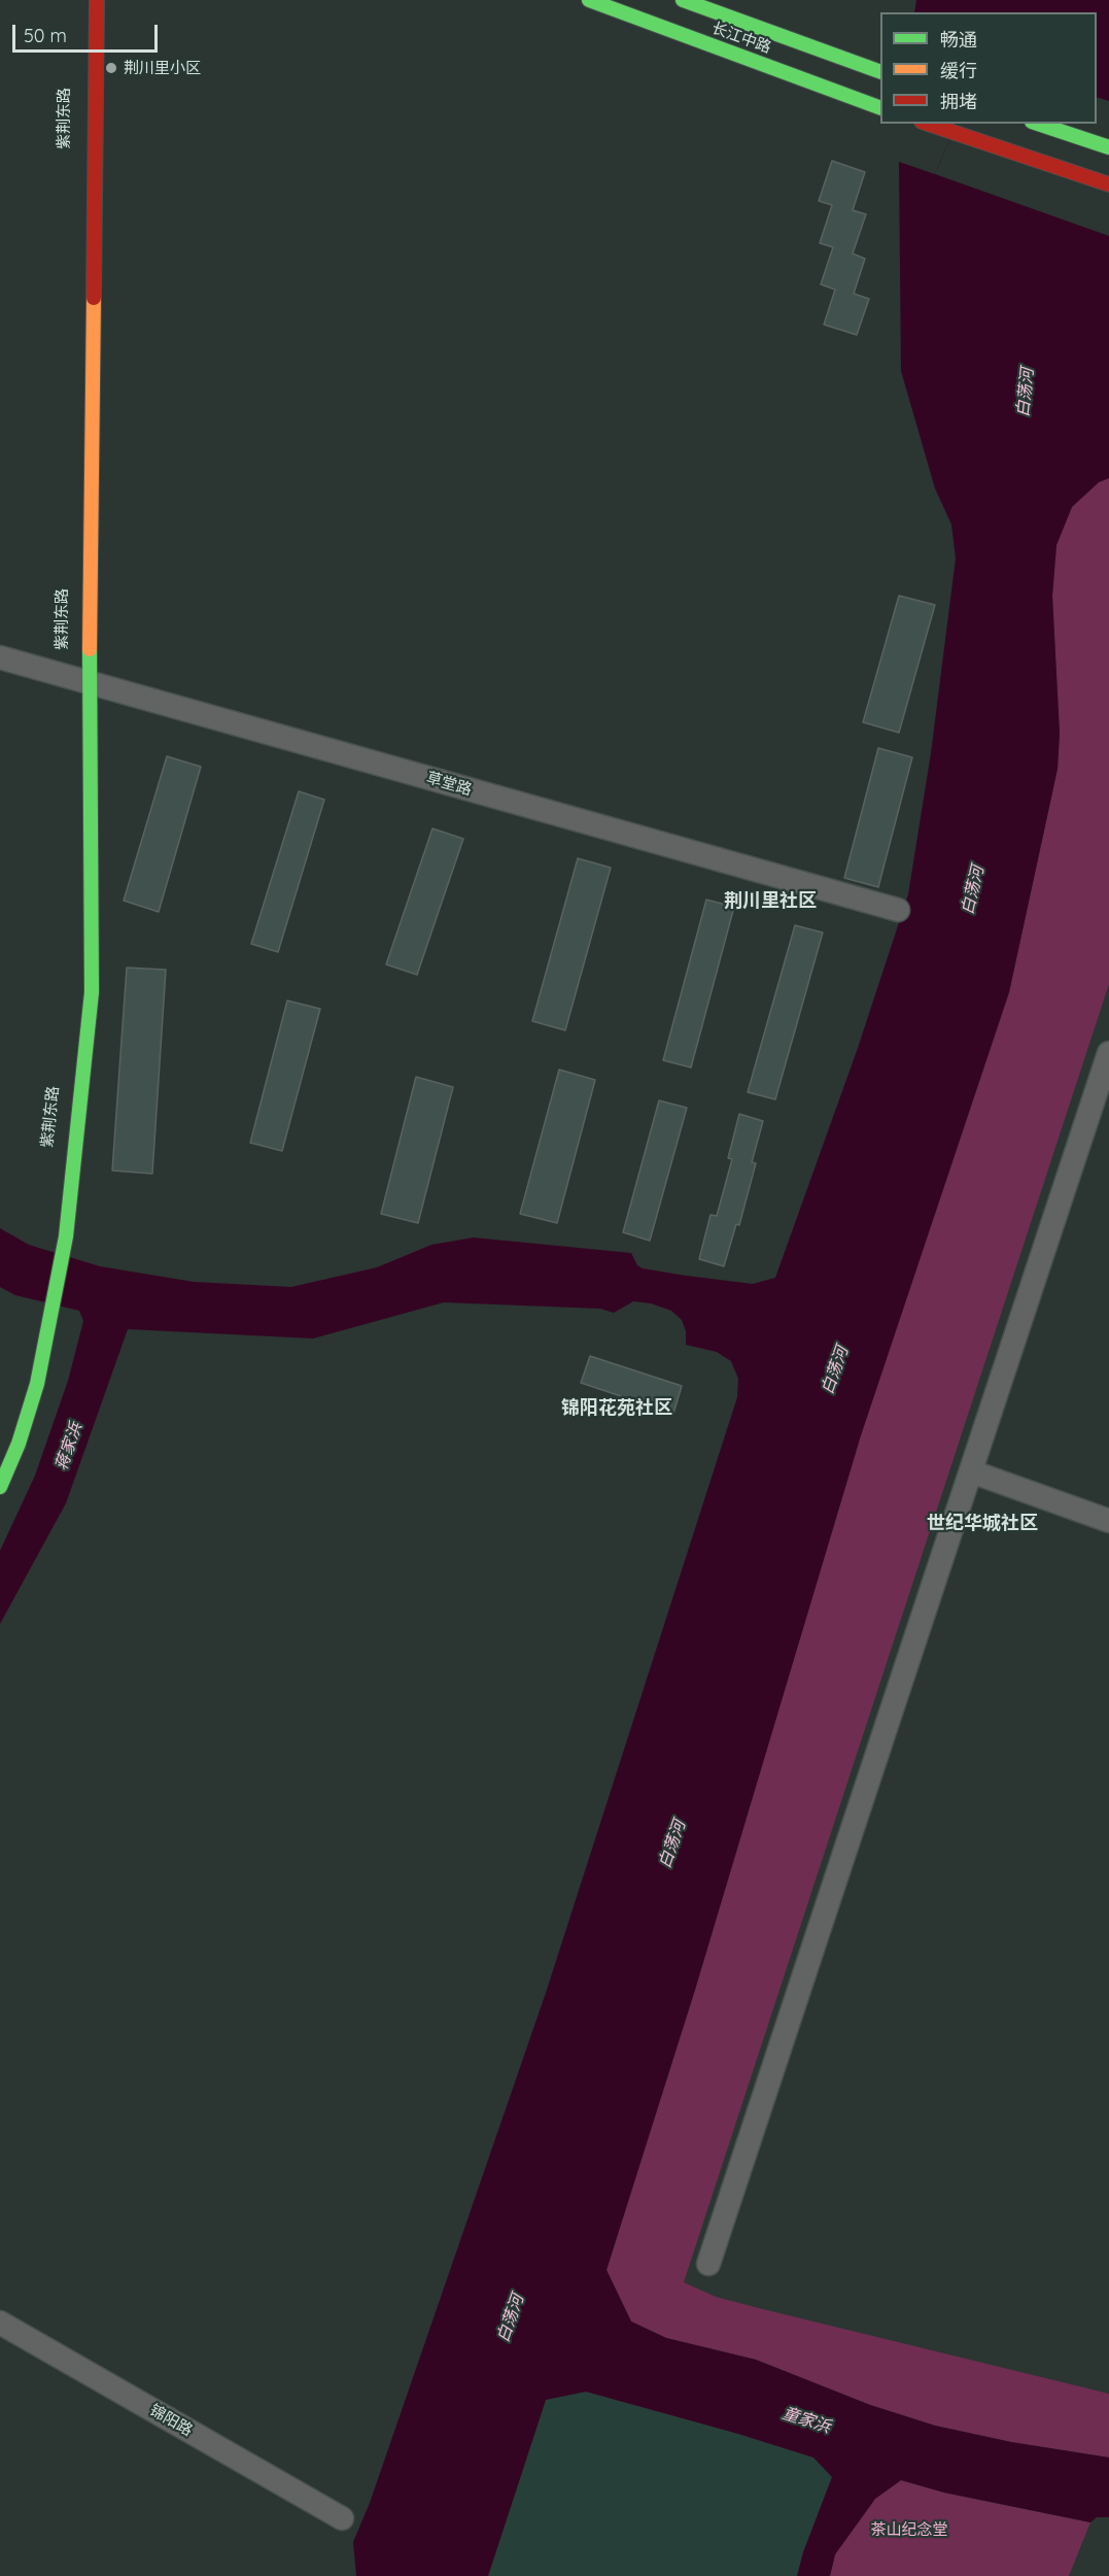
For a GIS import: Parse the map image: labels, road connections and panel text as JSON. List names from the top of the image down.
{
  "streets": {
    "street": [
      "长江中路",
      "紫荆东路",
      "草堂路",
      "锦阳路"
    ]
  },
  "crossings": [
    ["紫荆东路", "草堂路"]
  ],
  "districts": ["荆川里社区", "锦阳花苑社区", "世纪华城社区"],
  "water": ["白荡河", "蒋家浜", "童家浜"],
  "parks": ["茶山纪念堂"],
  "places": ["荆川里小区"],
  "legend": ["畅通", "缓行", "拥堵"],
  "scale_bar": "50 m"
}
